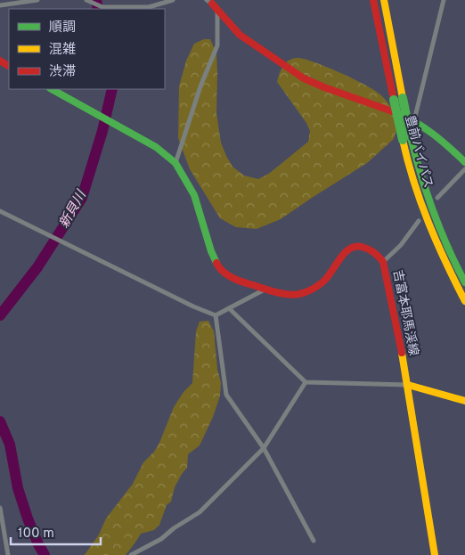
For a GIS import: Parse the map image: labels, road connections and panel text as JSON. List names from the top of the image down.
{
  "streets": {
    "main road": ["豊前バイパス", "吉富本耶馬渓線"]
  },
  "water": ["新貝川"],
  "legend": ["順調", "混雑", "渋滞"],
  "scale_bar": "100 m"
}
